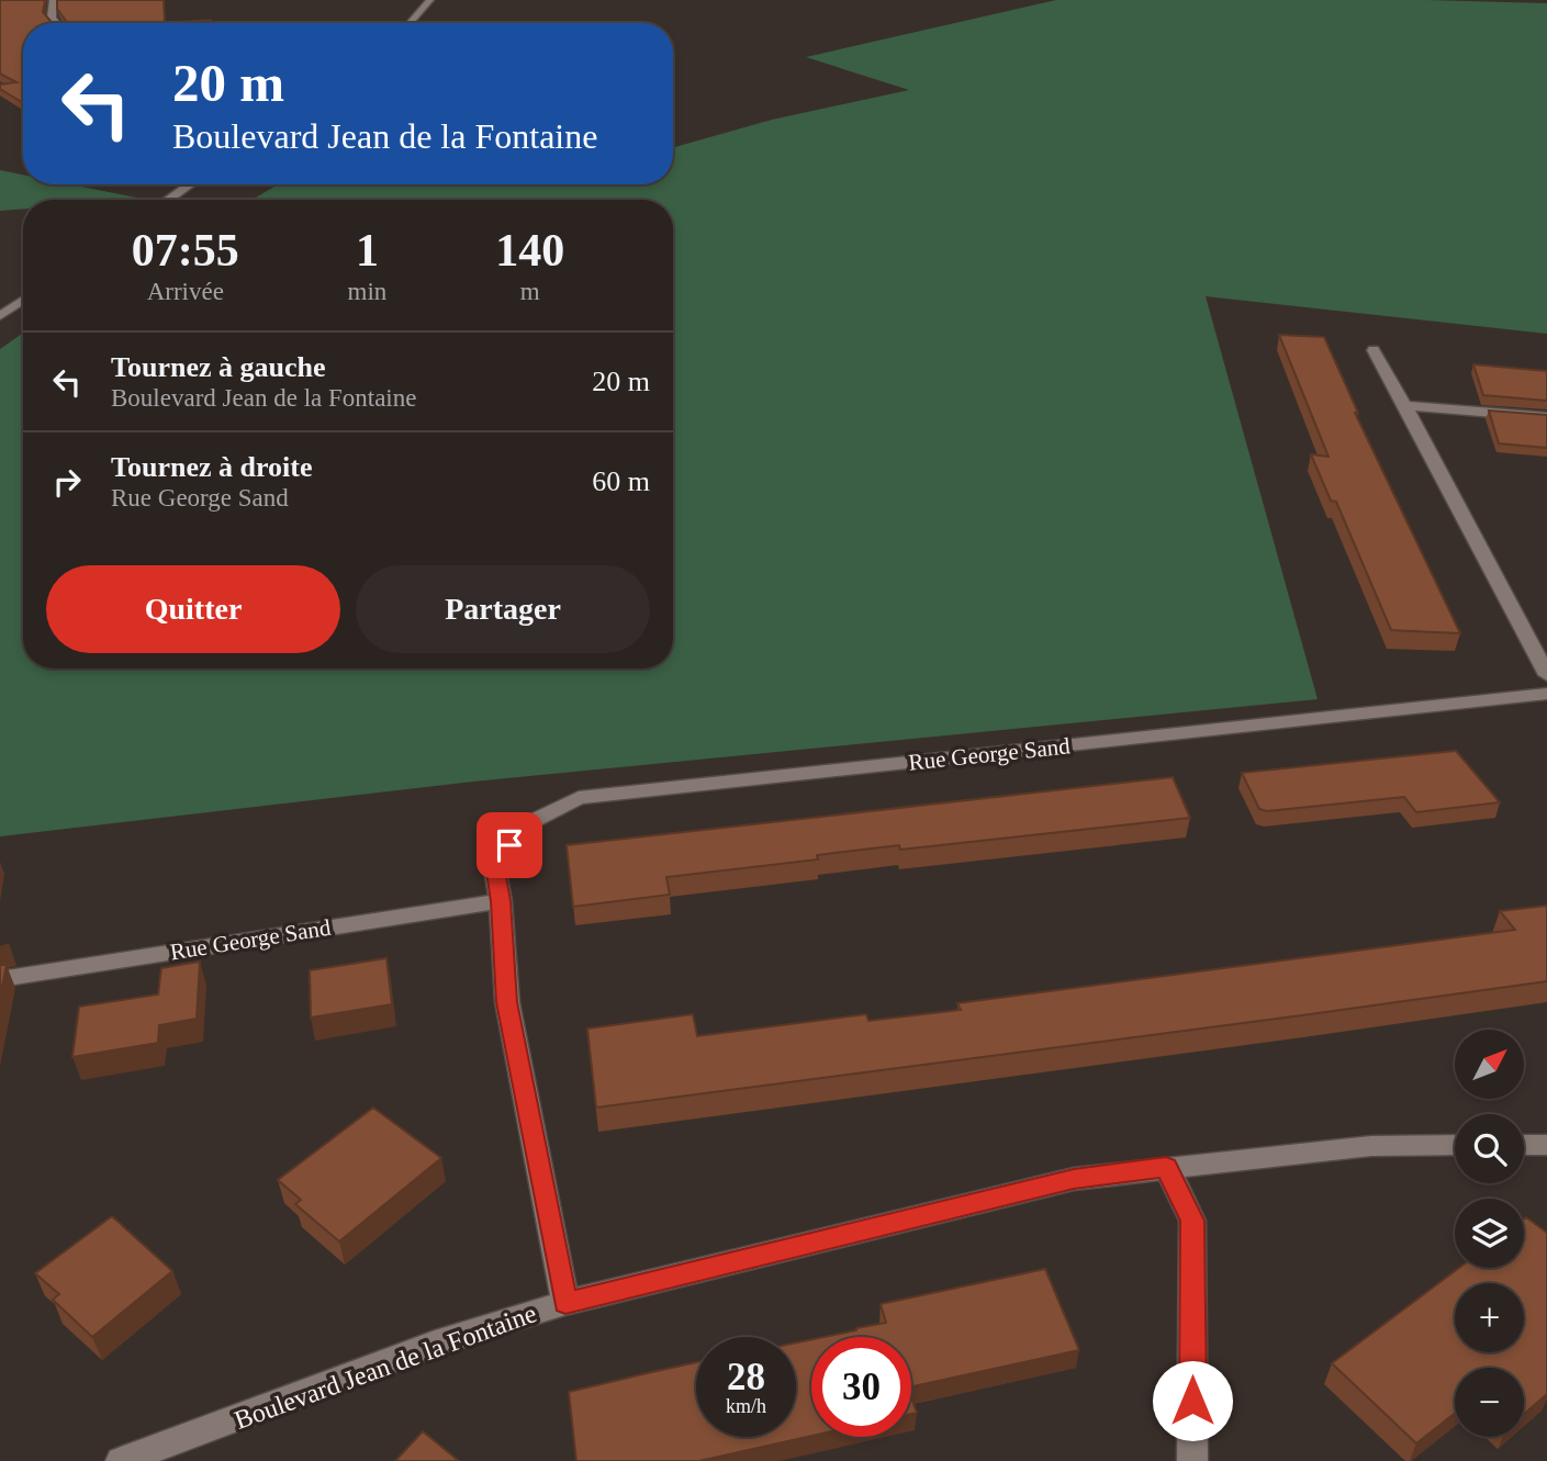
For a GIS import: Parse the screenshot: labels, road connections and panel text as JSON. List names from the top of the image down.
{
  "streets": {
    "street": ["Rue George Sand", "Boulevard Jean de la Fontaine"]
  },
  "crossings": [
    ["Rue George Sand", "Boulevard Jean de la Fontaine"]
  ],
  "north": "top right",
  "page": {
    "turn": ["20 m", "Boulevard Jean de la Fontaine"],
    "eta": [
      "07:55",
      "Arrivée",
      "1",
      "min",
      "140",
      "m"
    ],
    "list": [
      {
        "name": "Tournez à gauche",
        "note": "Boulevard Jean de la Fontaine",
        "value": "20 m"
      },
      {
        "name": "Tournez à droite",
        "note": "Rue George Sand",
        "value": "60 m"
      }
    ],
    "buttons": ["Quitter", "Partager"],
    "map_buttons": ["+", "−"],
    "speed": "28 km/h",
    "limit": "30"
  }
}
